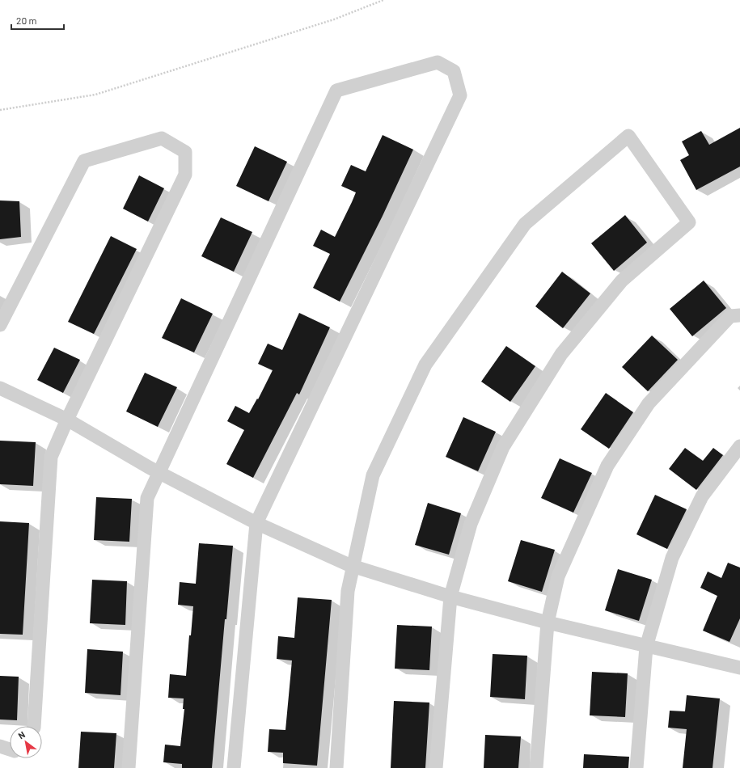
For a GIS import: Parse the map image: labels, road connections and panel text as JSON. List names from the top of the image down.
{
  "scale_bar": "20 m",
  "north": "top left"
}
